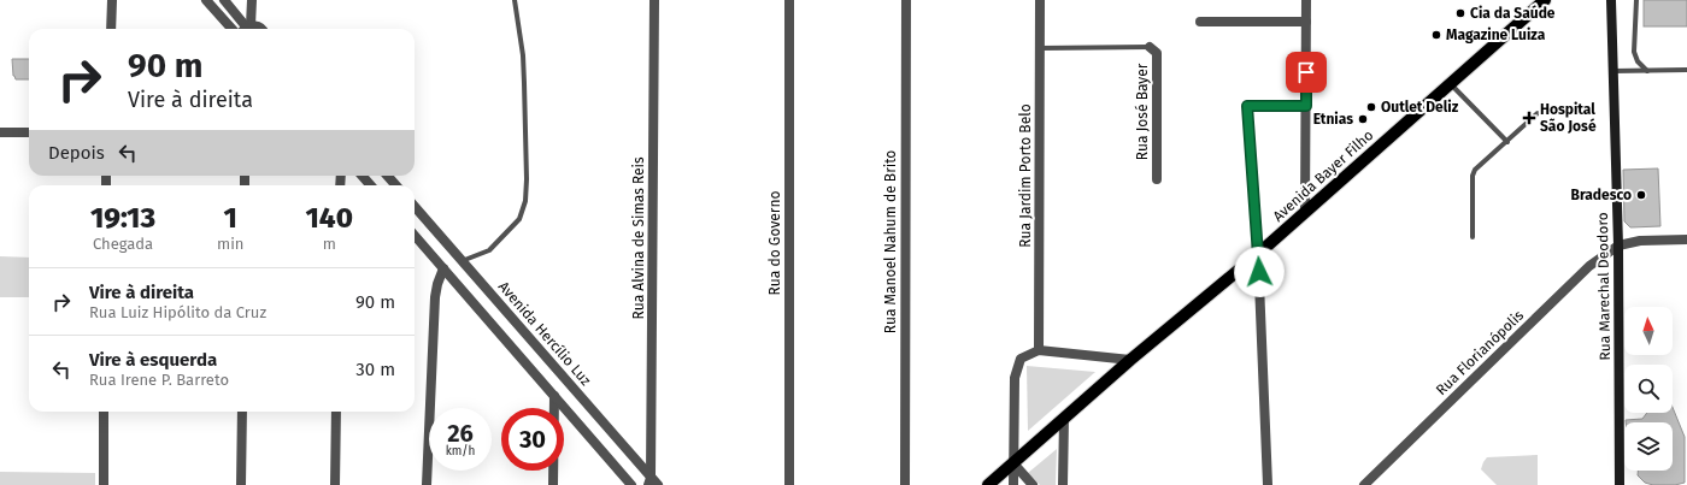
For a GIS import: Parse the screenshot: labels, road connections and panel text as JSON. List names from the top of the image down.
{
  "streets": {
    "main road": ["Avenida Bayer Filho", "Rua Marechal Deodoro"],
    "street": [
      "Rua José Bayer",
      "Rua Jardim Porto Belo",
      "Rua Alvina de Simas Reis",
      "Rua Manoel Nahum de Brito",
      "Rua do Governo",
      "Avenida Hercílio Luz",
      "Rua Florianópolis"
    ]
  },
  "crossings": [
    ["Rua Alvina de Simas Reis", "Avenida Hercílio Luz"],
    ["Rua Marechal Deodoro", "Rua Florianópolis"]
  ],
  "places": {
    "other": [
      "Cia da Saúde",
      "Magazine Luiza",
      "Outlet Deliz",
      "Etnias",
      "Bradesco"
    ],
    "health": ["Hospital São José"]
  },
  "north": "top",
  "page": {
    "turn": ["90 m", "Vire à direita"],
    "then": "Depois",
    "eta": [
      "19:13",
      "Chegada",
      "1",
      "min",
      "140",
      "m"
    ],
    "list": [
      {
        "name": "Vire à direita",
        "note": "Rua Luiz Hipólito da Cruz",
        "value": "90 m"
      },
      {
        "name": "Vire à esquerda",
        "note": "Rua Irene P. Barreto",
        "value": "30 m"
      }
    ],
    "speed": "26 km/h",
    "limit": "30"
  }
}
